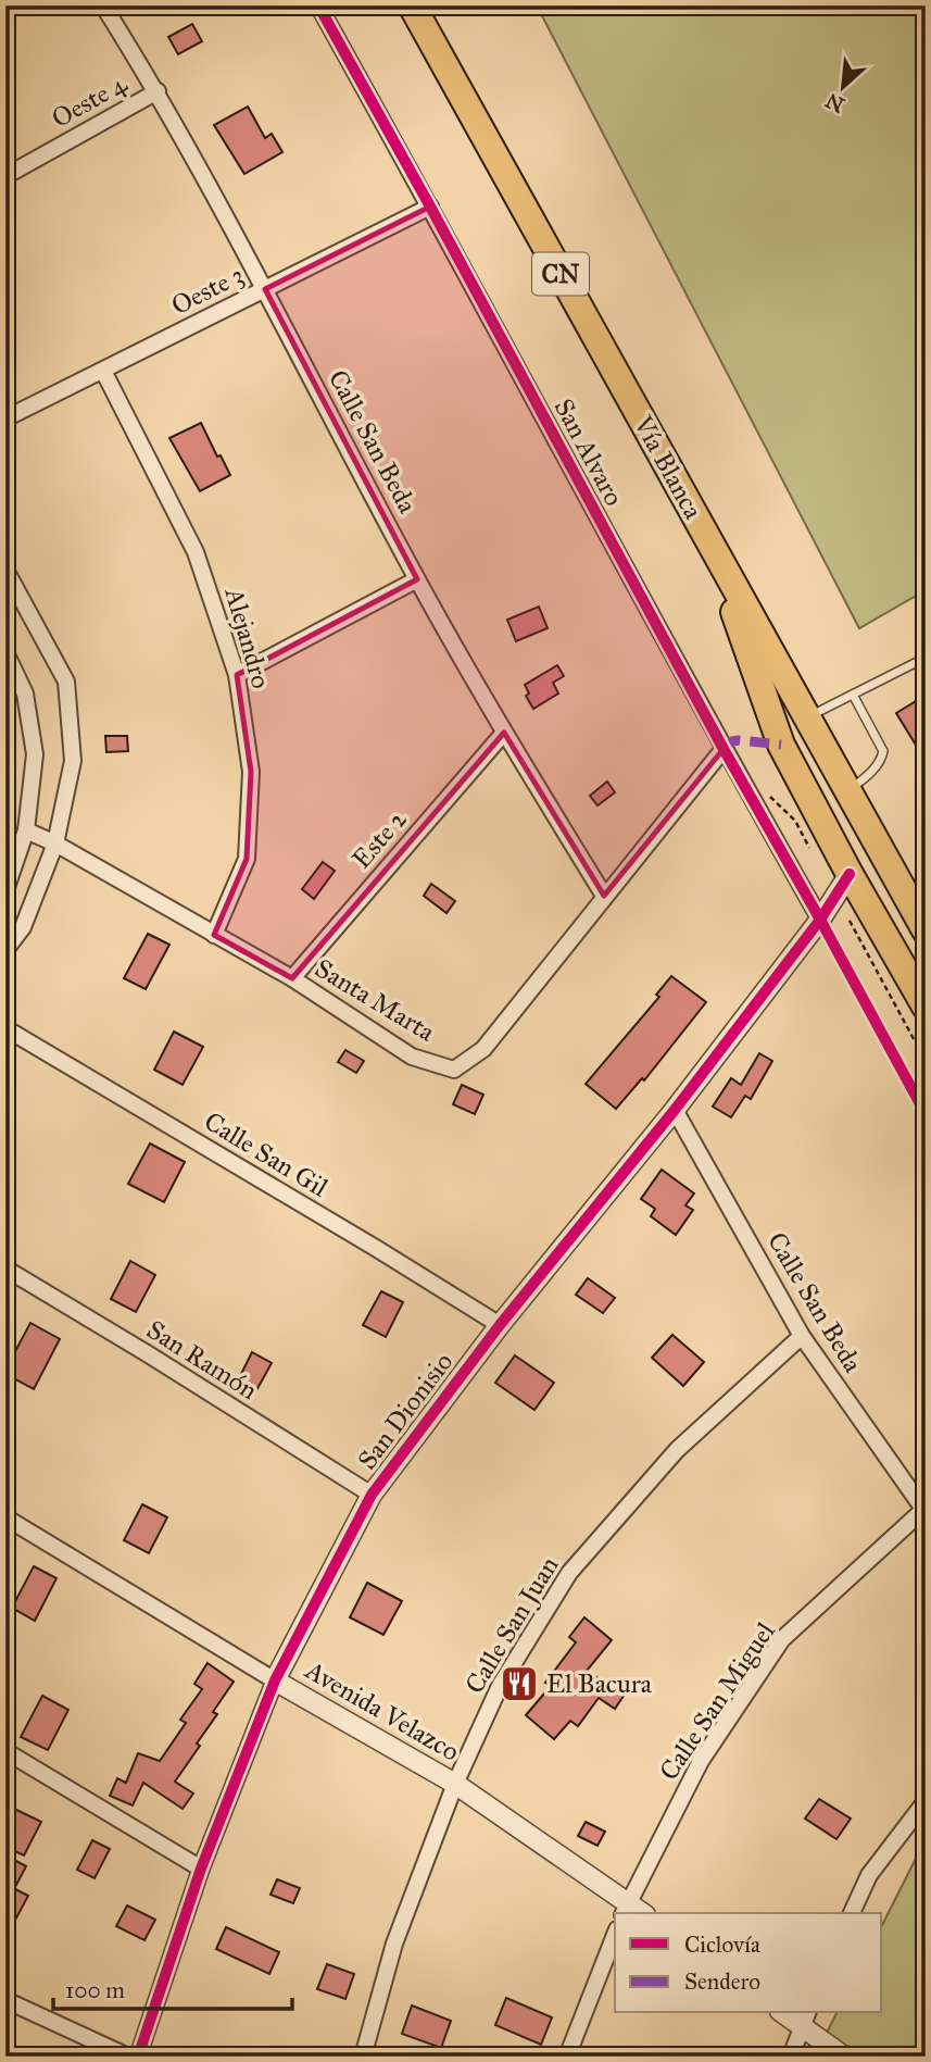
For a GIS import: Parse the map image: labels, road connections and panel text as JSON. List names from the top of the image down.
{
  "streets": {
    "highway": ["CN", "Vía Blanca"],
    "street": [
      "Oeste 4",
      "Oeste 3",
      "Calle San Beda",
      "San Alvaro",
      "Alejandro",
      "Este 2",
      "Santa Marta",
      "Calle San Gil",
      "San Ramón",
      "San Dionisio",
      "Calle San Juan",
      "Calle San Miguel",
      "Avenida Velazco"
    ]
  },
  "crossings": [
    ["Oeste 4", "Calle San Beda"],
    ["CN", "Vía Blanca"],
    ["CN", "San Dionisio"],
    ["Oeste 3", "Calle San Beda"],
    ["Oeste 3", "San Alvaro"],
    ["Oeste 3", "Alejandro"],
    ["Calle San Beda", "Este 2"],
    ["Calle San Beda", "Santa Marta"],
    ["Calle San Beda", "San Dionisio"],
    ["Calle San Beda", "Calle San Juan"],
    ["Calle San Beda", "Calle San Miguel"],
    ["San Alvaro", "Santa Marta"],
    ["San Alvaro", "San Dionisio"],
    ["Alejandro", "Santa Marta"],
    ["Este 2", "Santa Marta"],
    ["Calle San Gil", "San Dionisio"],
    ["San Ramón", "San Dionisio"],
    ["San Dionisio", "Avenida Velazco"],
    ["Calle San Juan", "Avenida Velazco"],
    ["Calle San Miguel", "Avenida Velazco"]
  ],
  "places": {
    "restaurant": ["El Bacura"]
  },
  "legend": ["Ciclovía", "Sendero"],
  "scale_bar": "100 m",
  "north": "bottom left"
}
